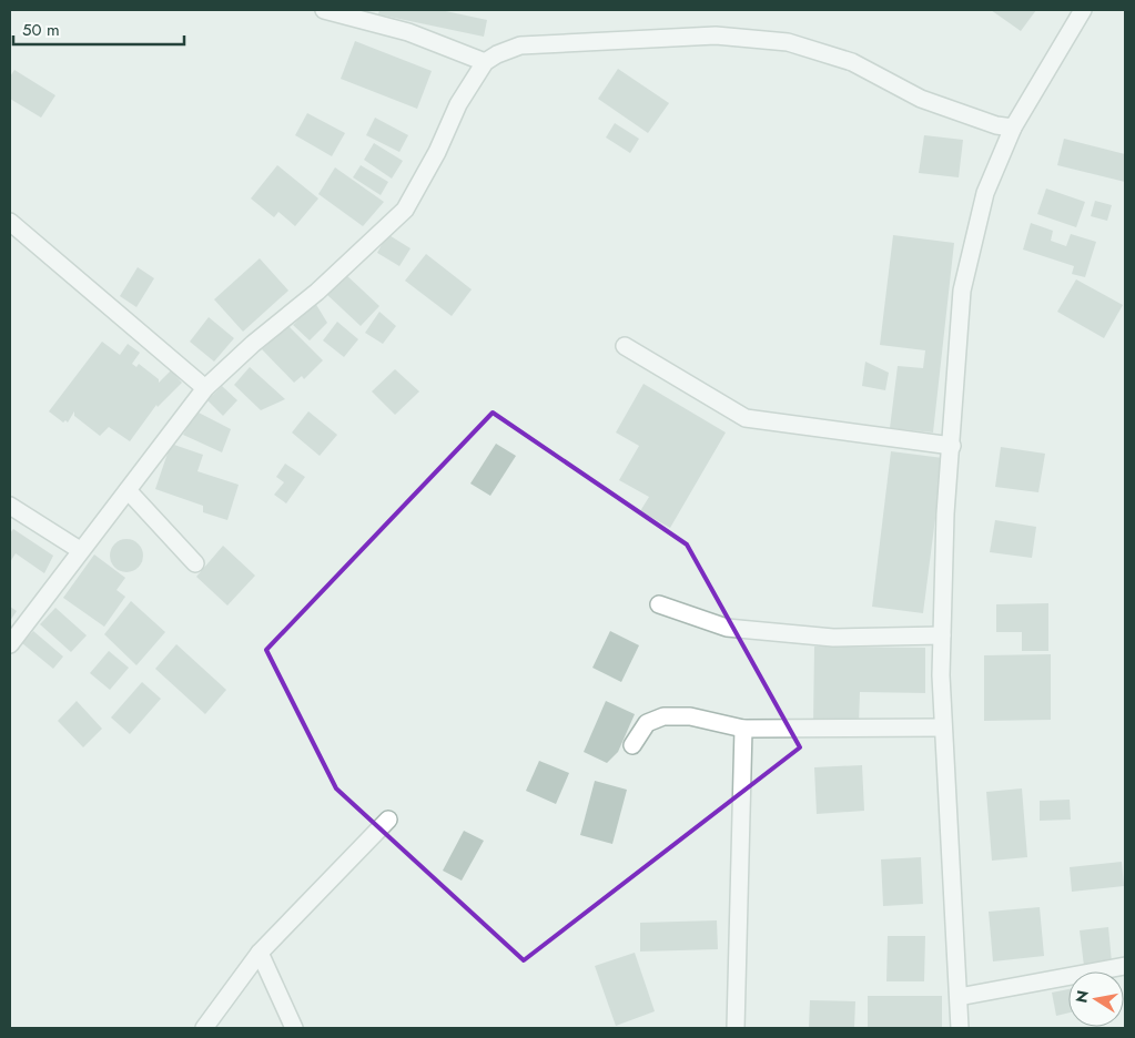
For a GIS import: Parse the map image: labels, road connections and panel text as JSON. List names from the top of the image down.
{
  "scale_bar": "50 m",
  "north": "left"
}
